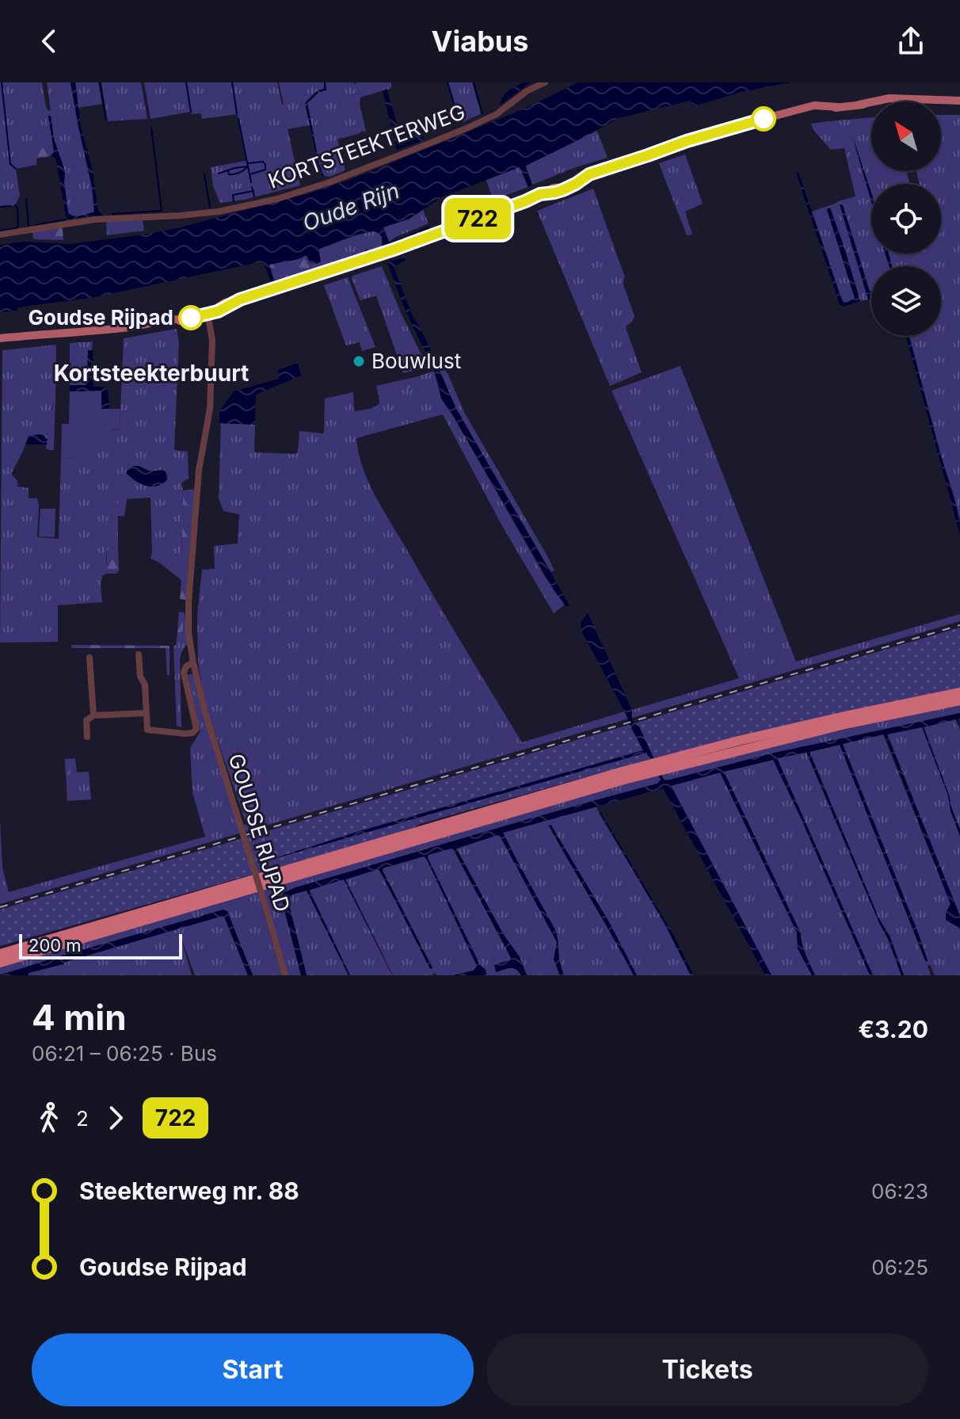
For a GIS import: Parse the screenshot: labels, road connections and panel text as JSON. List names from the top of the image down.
{
  "streets": {
    "street": ["KORTSTEEKTERWEG", "GOUDSE RIJPAD"]
  },
  "districts": ["Kortsteekterbuurt"],
  "water": ["Oude Rijn"],
  "places": ["Goudse Rijpad", "Bouwlust"],
  "lines": ["bus line 722"],
  "scale_bar": "200 m",
  "north": "top left",
  "page": {
    "header": "Viabus",
    "on_map": "722",
    "scale": "200 m",
    "heading": ["4 min", "06:21 – 06:25 · Bus", "€3.20"],
    "legs": ["2", "722"],
    "list": [
      {
        "name": "Steekterweg nr. 88",
        "value": "06:23"
      },
      {
        "name": "Goudse Rijpad",
        "value": "06:25"
      }
    ],
    "buttons": ["Start", "Tickets"]
  }
}
